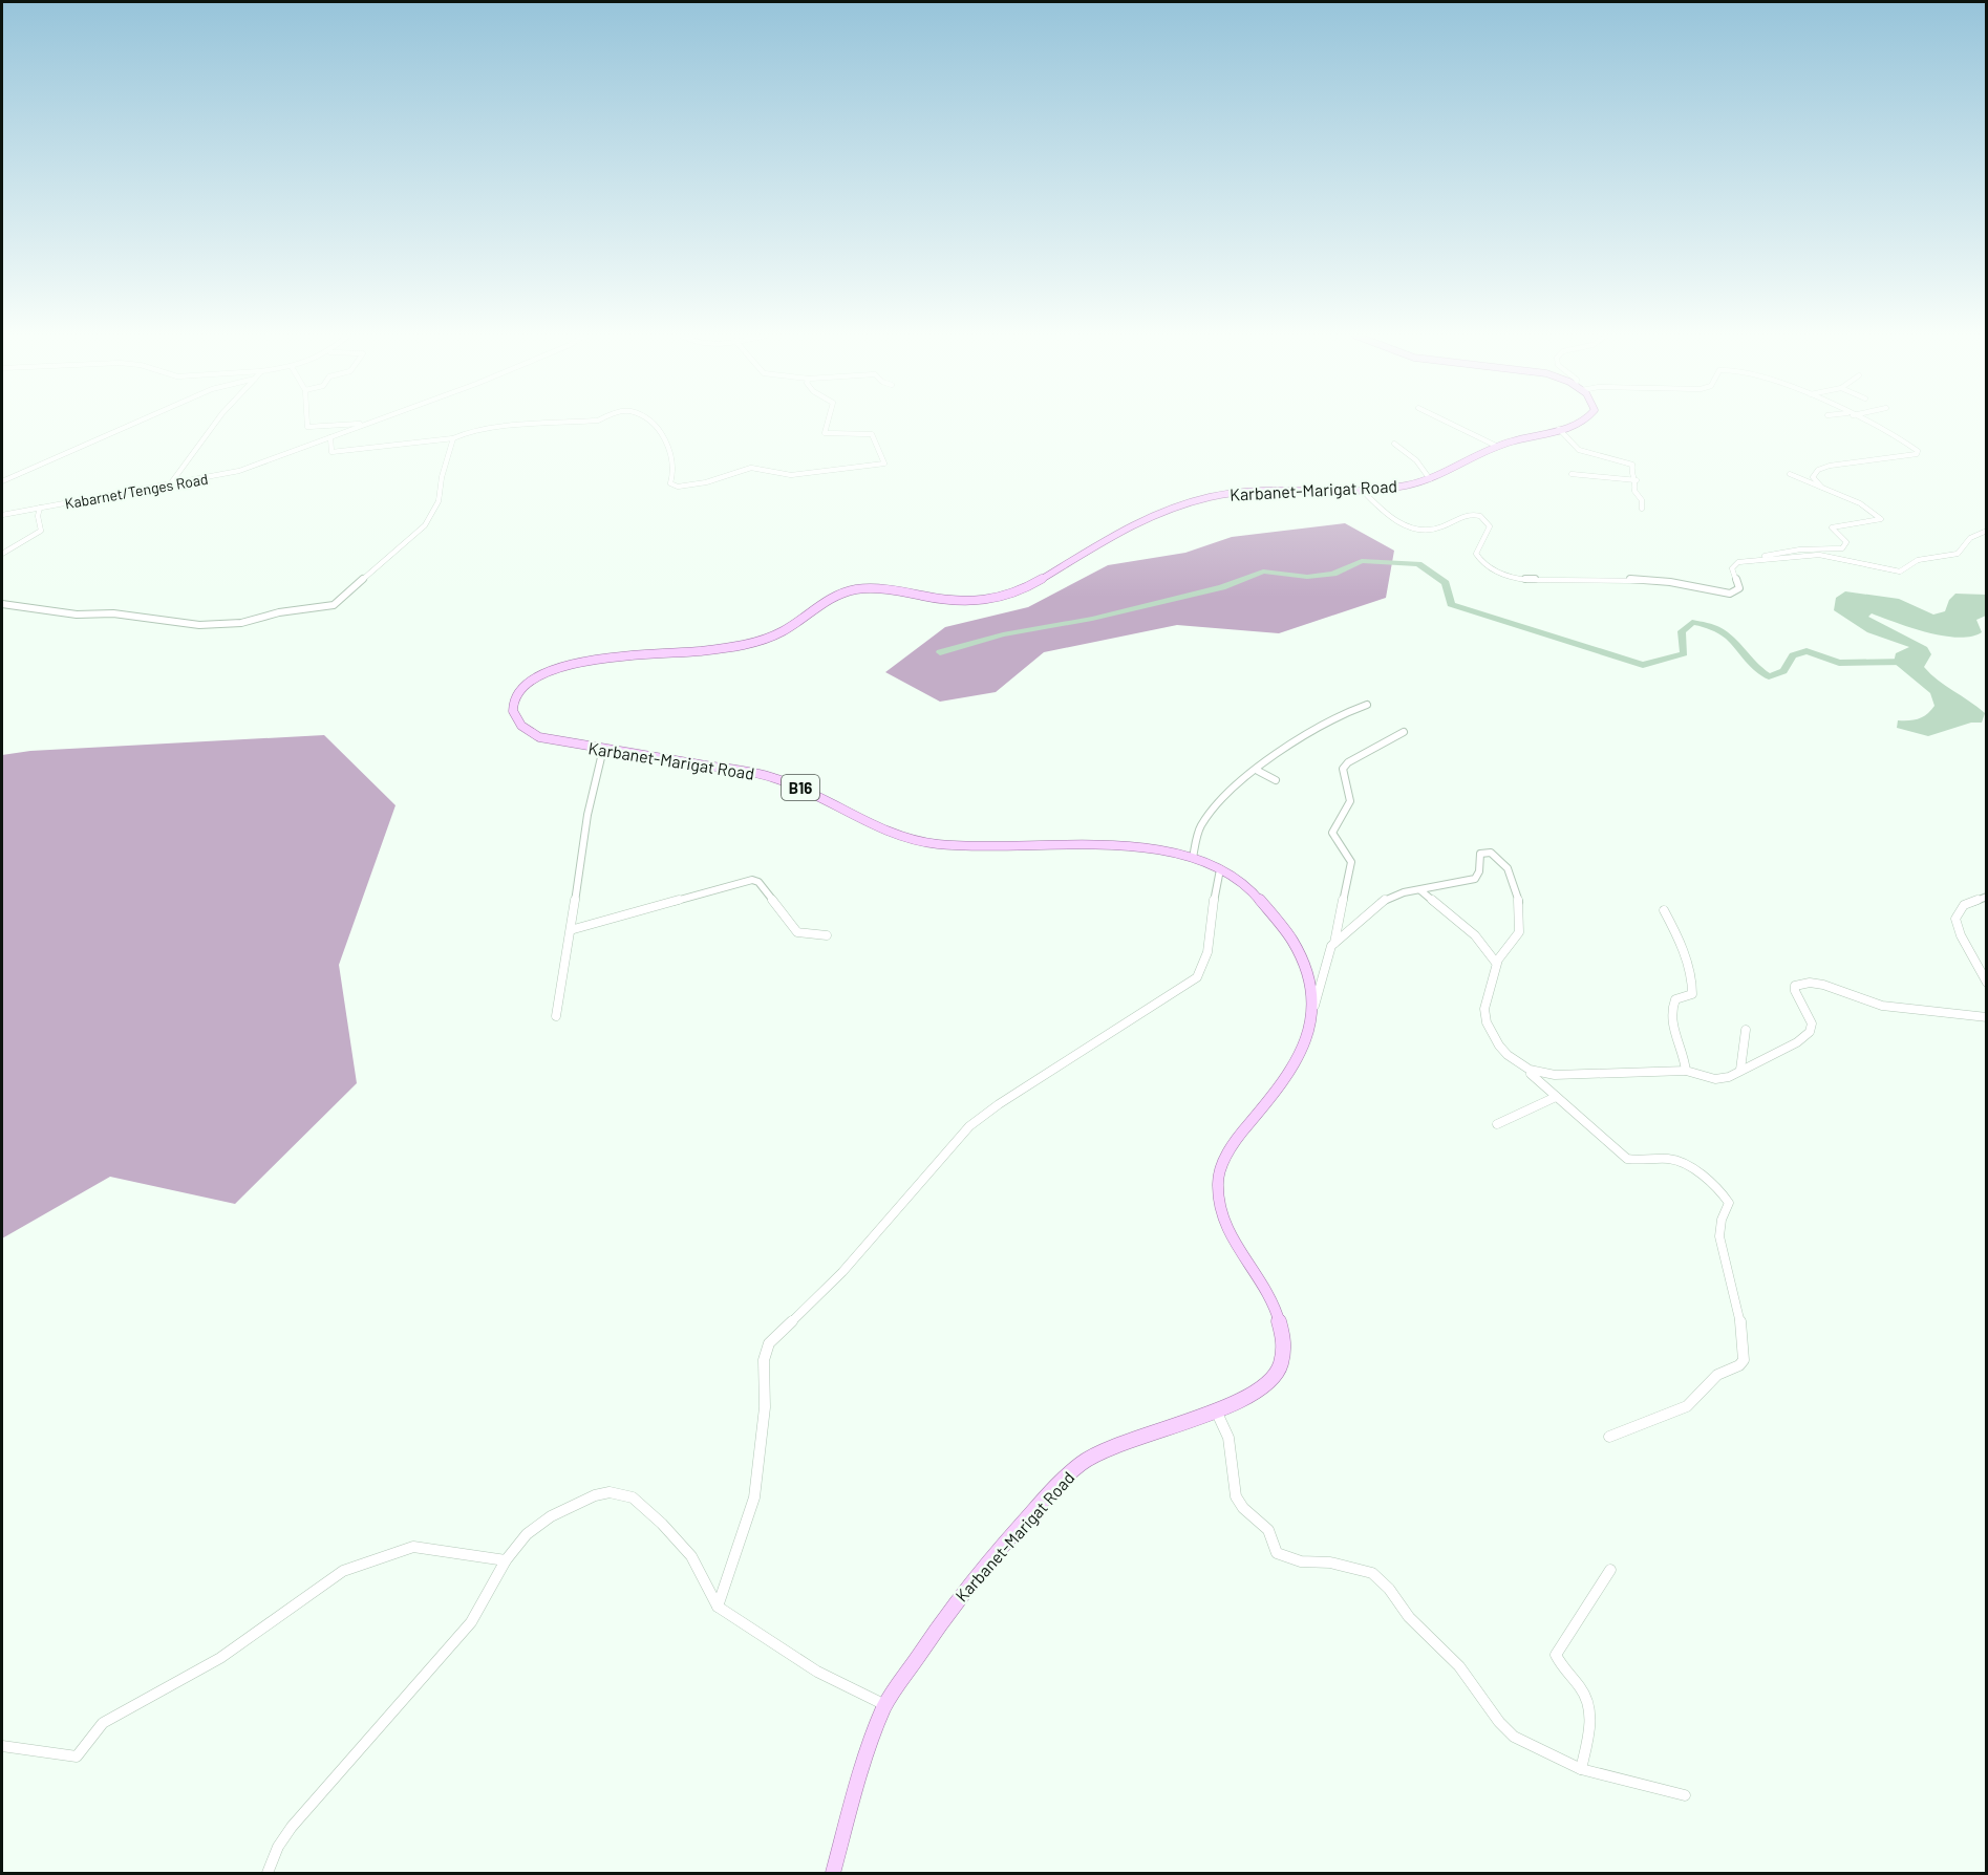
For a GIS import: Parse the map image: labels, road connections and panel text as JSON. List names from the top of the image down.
{
  "streets": {
    "main road": ["Karbanet-Marigat Road", "B16"],
    "street": ["Kabarnet/Tenges Road"]
  }
}
